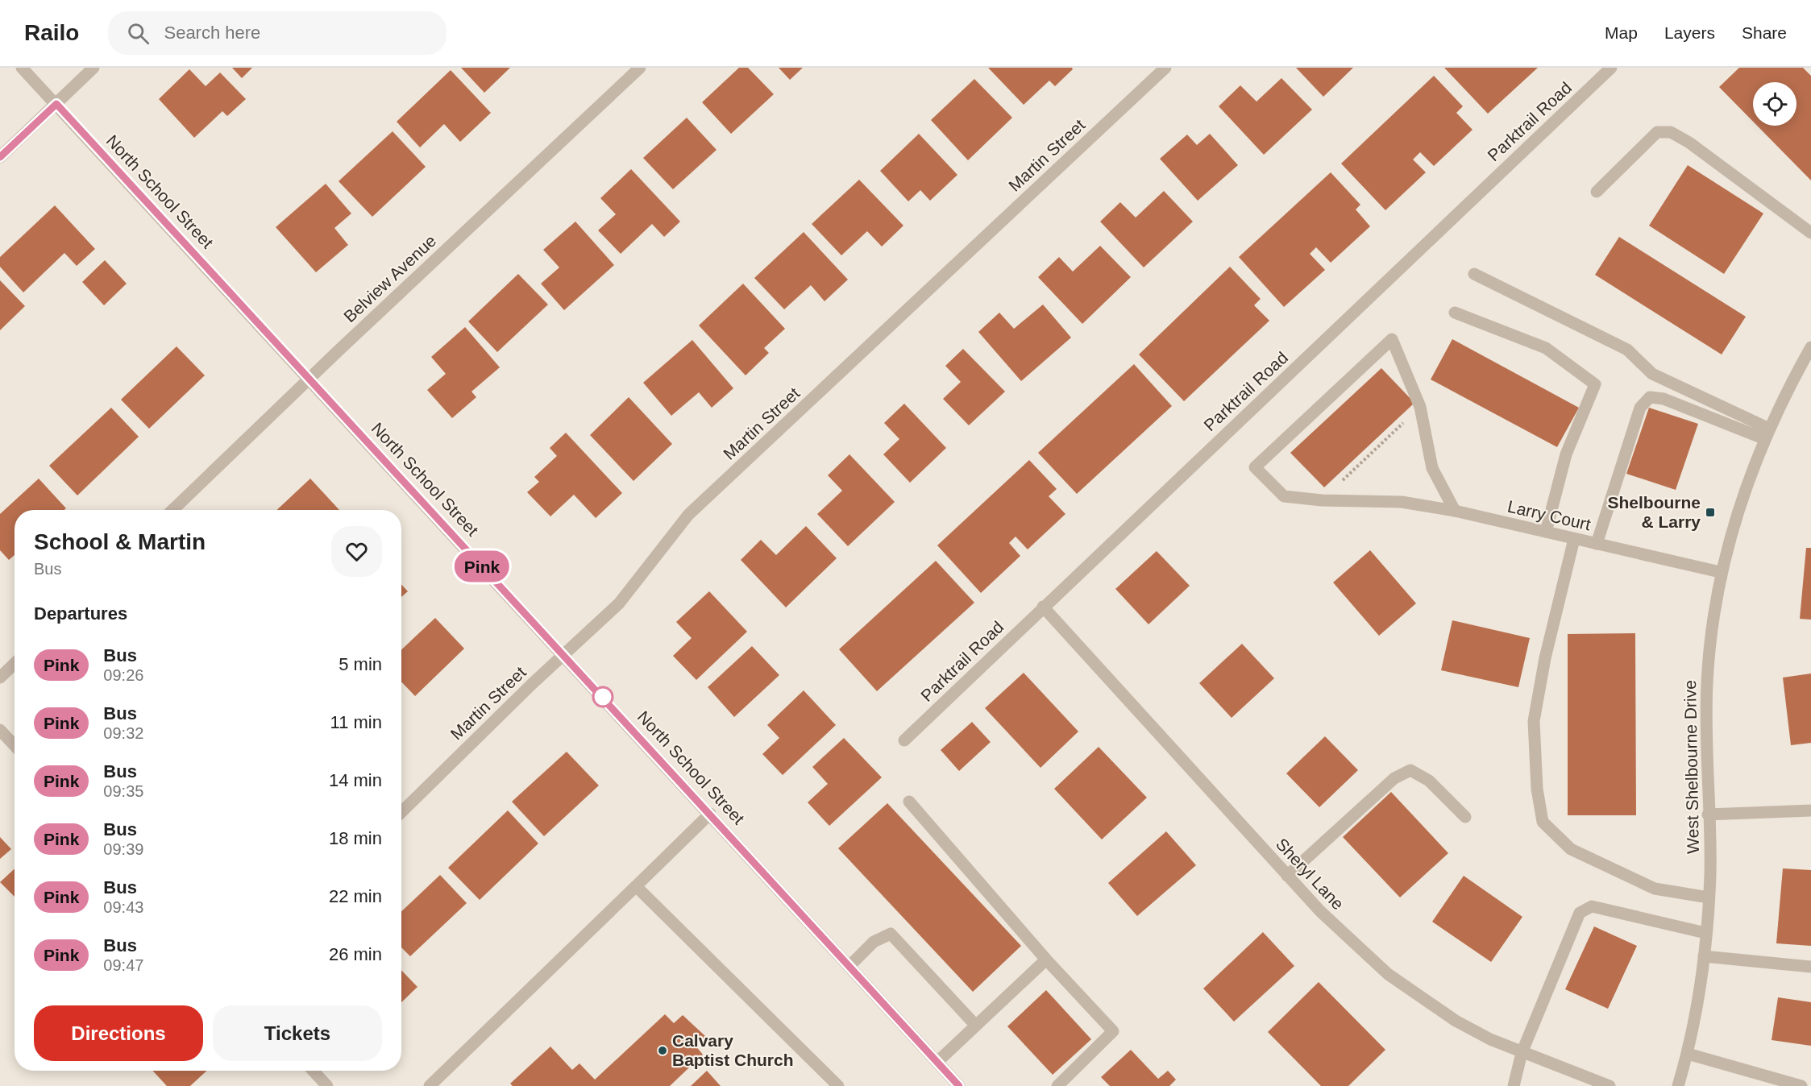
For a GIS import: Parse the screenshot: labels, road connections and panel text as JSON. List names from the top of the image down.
{
  "streets": {
    "street": [
      "Parktrail Road",
      "Martin Street",
      "North School Street",
      "Belview Avenue",
      "Larry Court",
      "West Shelbourne Drive",
      "Sheryl Lane"
    ]
  },
  "crossings": [
    ["Parktrail Road", "Sheryl Lane"],
    ["Martin Street", "North School Street"],
    ["North School Street", "Belview Avenue"],
    ["Larry Court", "West Shelbourne Drive"]
  ],
  "places": {
    "transit": ["Shelbourne & Larry"],
    "other": ["Calvary Baptist Church"]
  },
  "lines": ["bus line Pink"],
  "page": {
    "header": "Railo",
    "search": "Search here",
    "nav": ["Map", "Layers", "Share"],
    "on_map": "Pink",
    "heading": [
      ["School & Martin", "Bus"],
      "Departures"
    ],
    "list": [
      {
        "mark": "Pink",
        "name": "Bus",
        "note": "09:26",
        "value": "5 min"
      },
      {
        "mark": "Pink",
        "name": "Bus",
        "note": "09:32",
        "value": "11 min"
      },
      {
        "mark": "Pink",
        "name": "Bus",
        "note": "09:35",
        "value": "14 min"
      },
      {
        "mark": "Pink",
        "name": "Bus",
        "note": "09:39",
        "value": "18 min"
      },
      {
        "mark": "Pink",
        "name": "Bus",
        "note": "09:43",
        "value": "22 min"
      },
      {
        "mark": "Pink",
        "name": "Bus",
        "note": "09:47",
        "value": "26 min"
      }
    ],
    "buttons": ["Directions", "Tickets"]
  }
}
